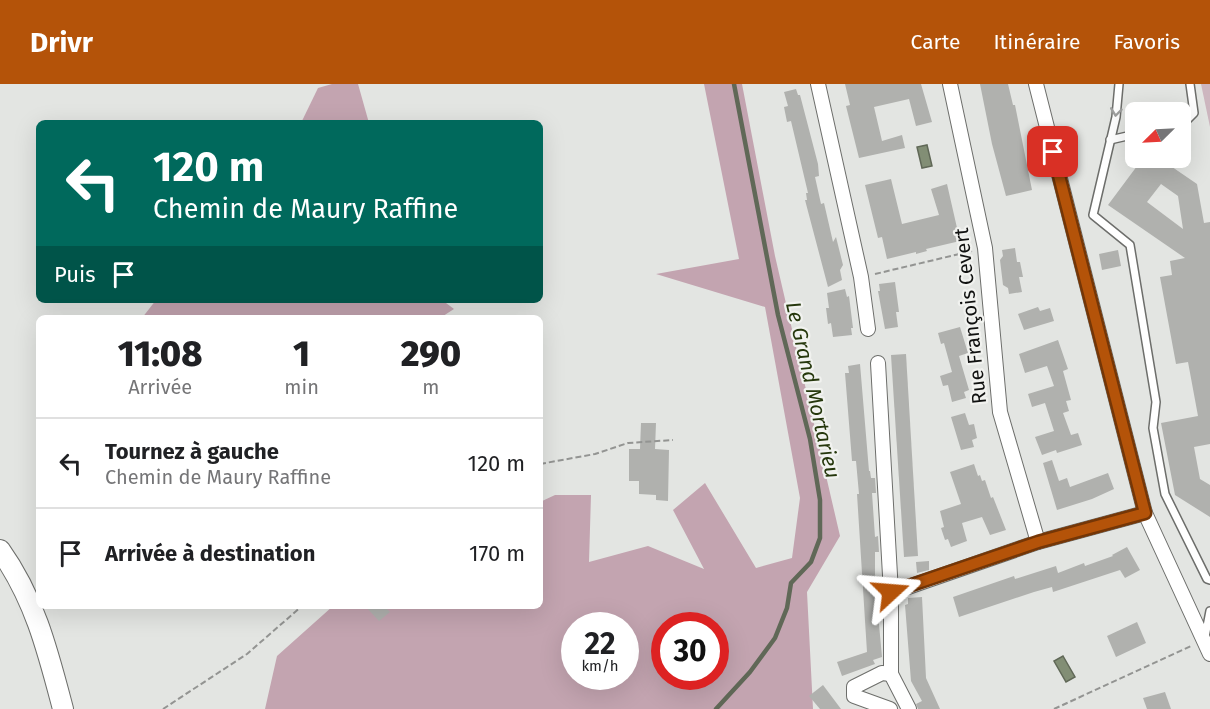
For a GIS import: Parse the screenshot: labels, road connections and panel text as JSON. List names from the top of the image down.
{
  "streets": {
    "street": ["Rue François Cevert"]
  },
  "water": ["Le Grand Mortarieu"],
  "north": "bottom left",
  "page": {
    "header": "Drivr",
    "nav": ["Carte", "Itinéraire", "Favoris"],
    "turn": ["120 m", "Chemin de Maury Raffine"],
    "then": "Puis",
    "eta": [
      "11:08",
      "Arrivée",
      "1",
      "min",
      "290",
      "m"
    ],
    "list": [
      {
        "name": "Tournez à gauche",
        "note": "Chemin de Maury Raffine",
        "value": "120 m"
      },
      {
        "name": "Arrivée à destination",
        "value": "170 m"
      }
    ],
    "speed": "22 km/h",
    "limit": "30"
  }
}
